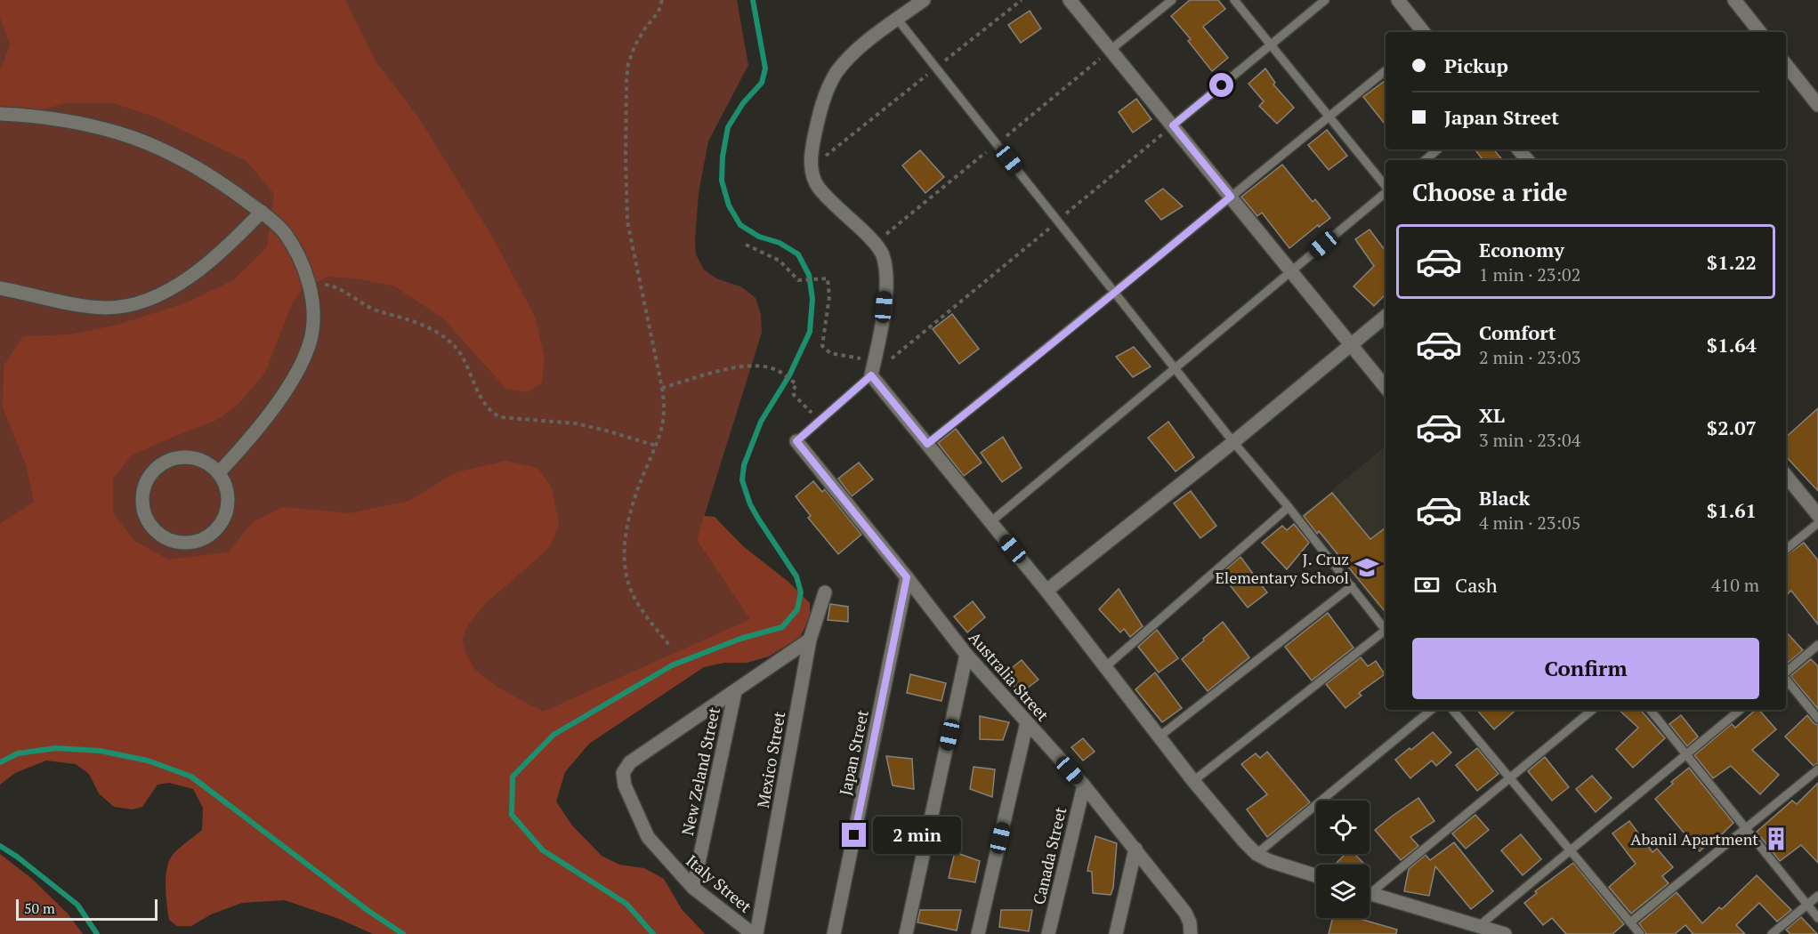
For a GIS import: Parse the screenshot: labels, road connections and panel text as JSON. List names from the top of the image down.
{
  "streets": {
    "street": [
      "Australia Street",
      "Japan Street",
      "Mexico Street",
      "New Zeland Street",
      "Canada Street",
      "Italy Street"
    ]
  },
  "crossings": [
    ["Australia Street", "Japan Street"],
    ["Australia Street", "Canada Street"],
    ["Mexico Street", "Italy Street"],
    ["New Zeland Street", "Italy Street"]
  ],
  "places": {
    "school or university": ["J. Cruz Elementary School"],
    "building": ["Abanil Apartment"]
  },
  "scale_bar": "50 m",
  "page": {
    "banner": ["Pickup", "Japan Street"],
    "heading": "Choose a ride",
    "list": [
      {
        "name": "Economy",
        "note": "1 min · 23:02",
        "value": "$1.22"
      },
      {
        "name": "Comfort",
        "note": "2 min · 23:03",
        "value": "$1.64"
      },
      {
        "name": "XL",
        "note": "3 min · 23:04",
        "value": "$2.07"
      },
      {
        "name": "Black",
        "note": "4 min · 23:05",
        "value": "$1.61"
      }
    ],
    "pay": ["Cash", "410 m"],
    "buttons": "Confirm",
    "bubble": "2 min",
    "scale": "50 m"
  }
}
